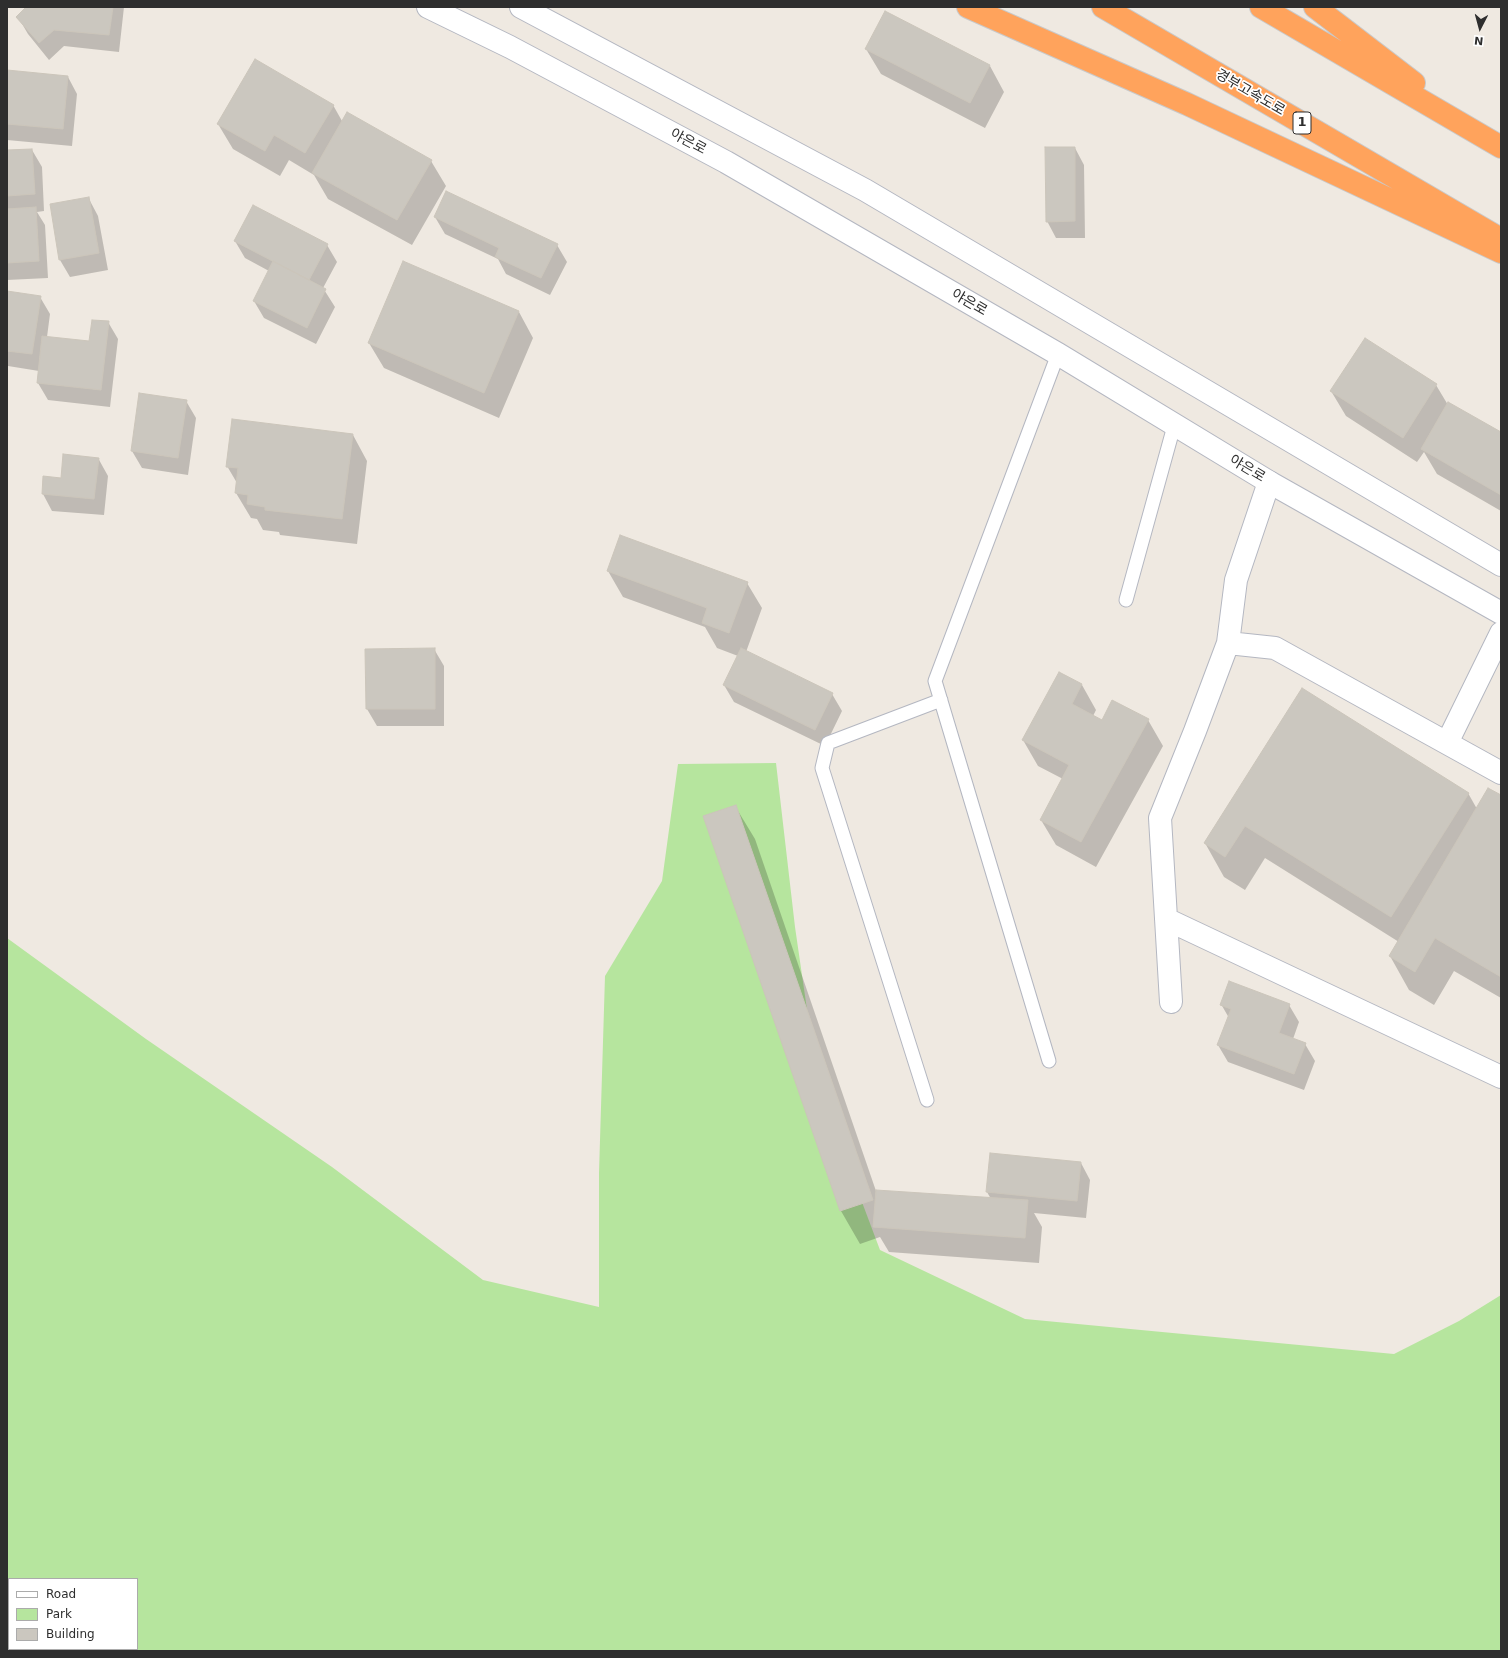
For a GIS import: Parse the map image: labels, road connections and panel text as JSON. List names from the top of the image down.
{
  "streets": {
    "highway": ["경부고속도로", "1"],
    "main road": ["야은로"]
  },
  "legend": ["Road", "Park", "Building"],
  "north": "bottom"
}
